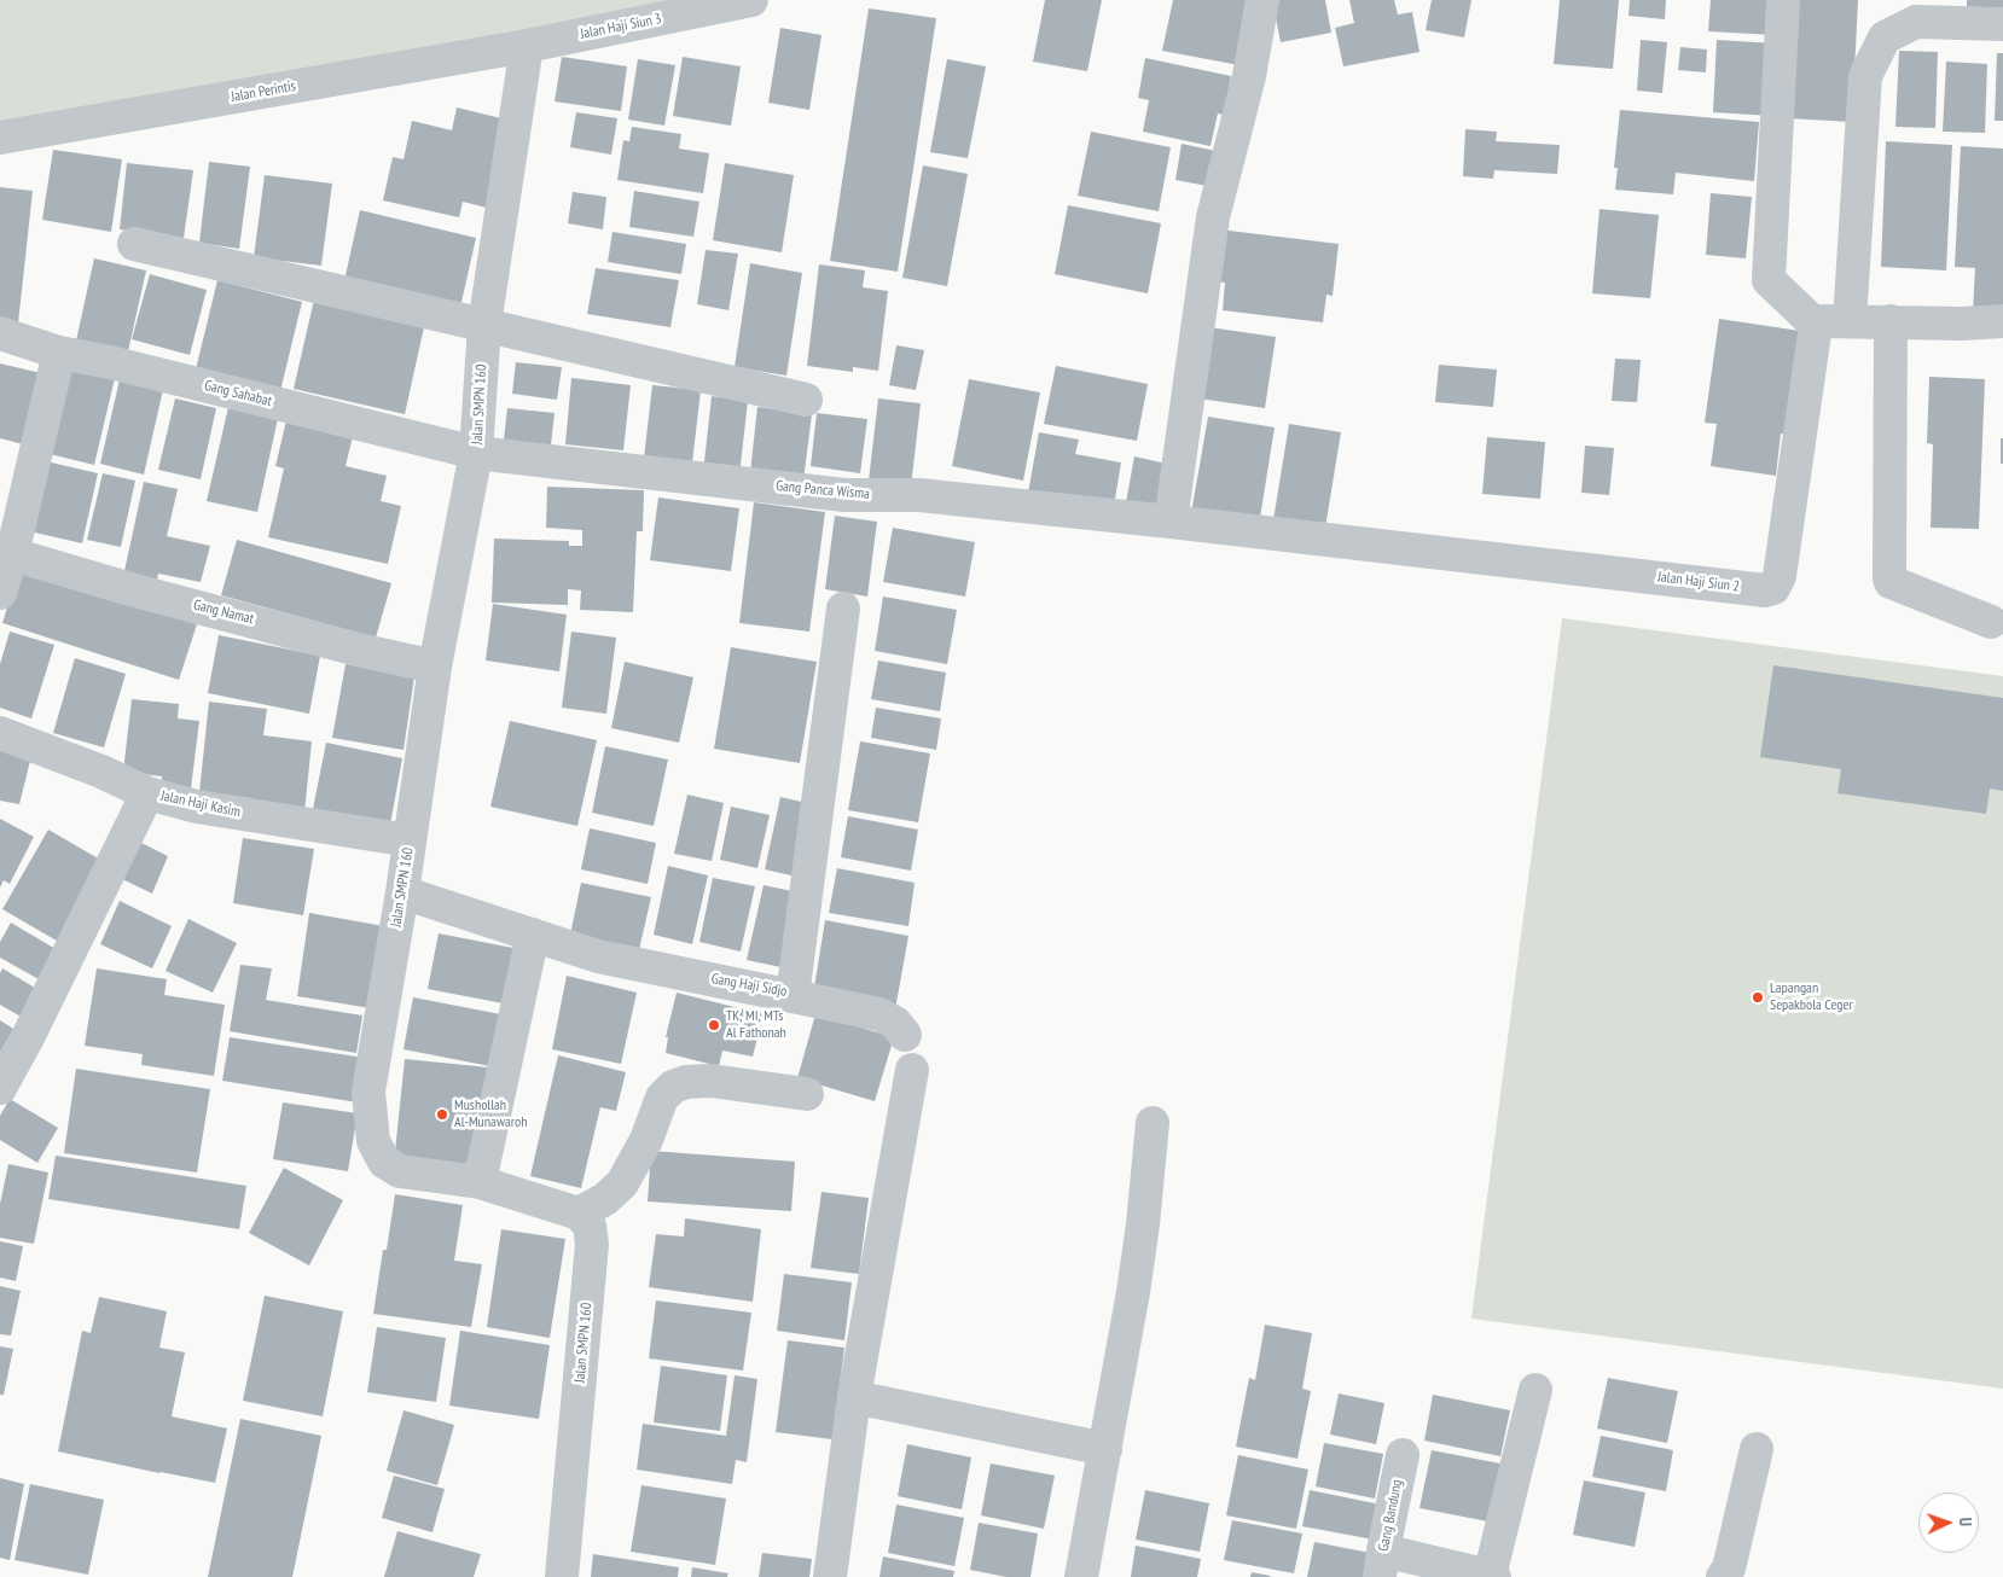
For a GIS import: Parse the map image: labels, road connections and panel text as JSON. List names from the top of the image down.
{
  "streets": {
    "street": [
      "Jalan Haji Siun 3",
      "Jalan Perintis",
      "Gang Sahabat",
      "Jalan SMPN 160",
      "Gang Panca Wisma",
      "Jalan Haji Siun 2",
      "Gang Namat",
      "Jalan Haji Kasim",
      "Gang Haji Sidjo",
      "Gang Bandung"
    ]
  },
  "crossings": [
    ["Jalan Haji Siun 3", "Jalan Perintis"],
    ["Jalan Haji Siun 3", "Jalan SMPN 160"],
    ["Jalan Perintis", "Jalan SMPN 160"],
    ["Gang Sahabat", "Jalan SMPN 160"],
    ["Gang Sahabat", "Gang Panca Wisma"],
    ["Jalan SMPN 160", "Gang Panca Wisma"],
    ["Jalan SMPN 160", "Gang Namat"],
    ["Jalan SMPN 160", "Jalan Haji Kasim"],
    ["Jalan SMPN 160", "Gang Haji Sidjo"],
    ["Gang Panca Wisma", "Jalan Haji Siun 2"]
  ],
  "places": ["Lapangan Sepakbola Ceger", "TK, MI, MTs Al Fathonah", "Mushollah Al-Munawaroh"],
  "north": "right"
}
